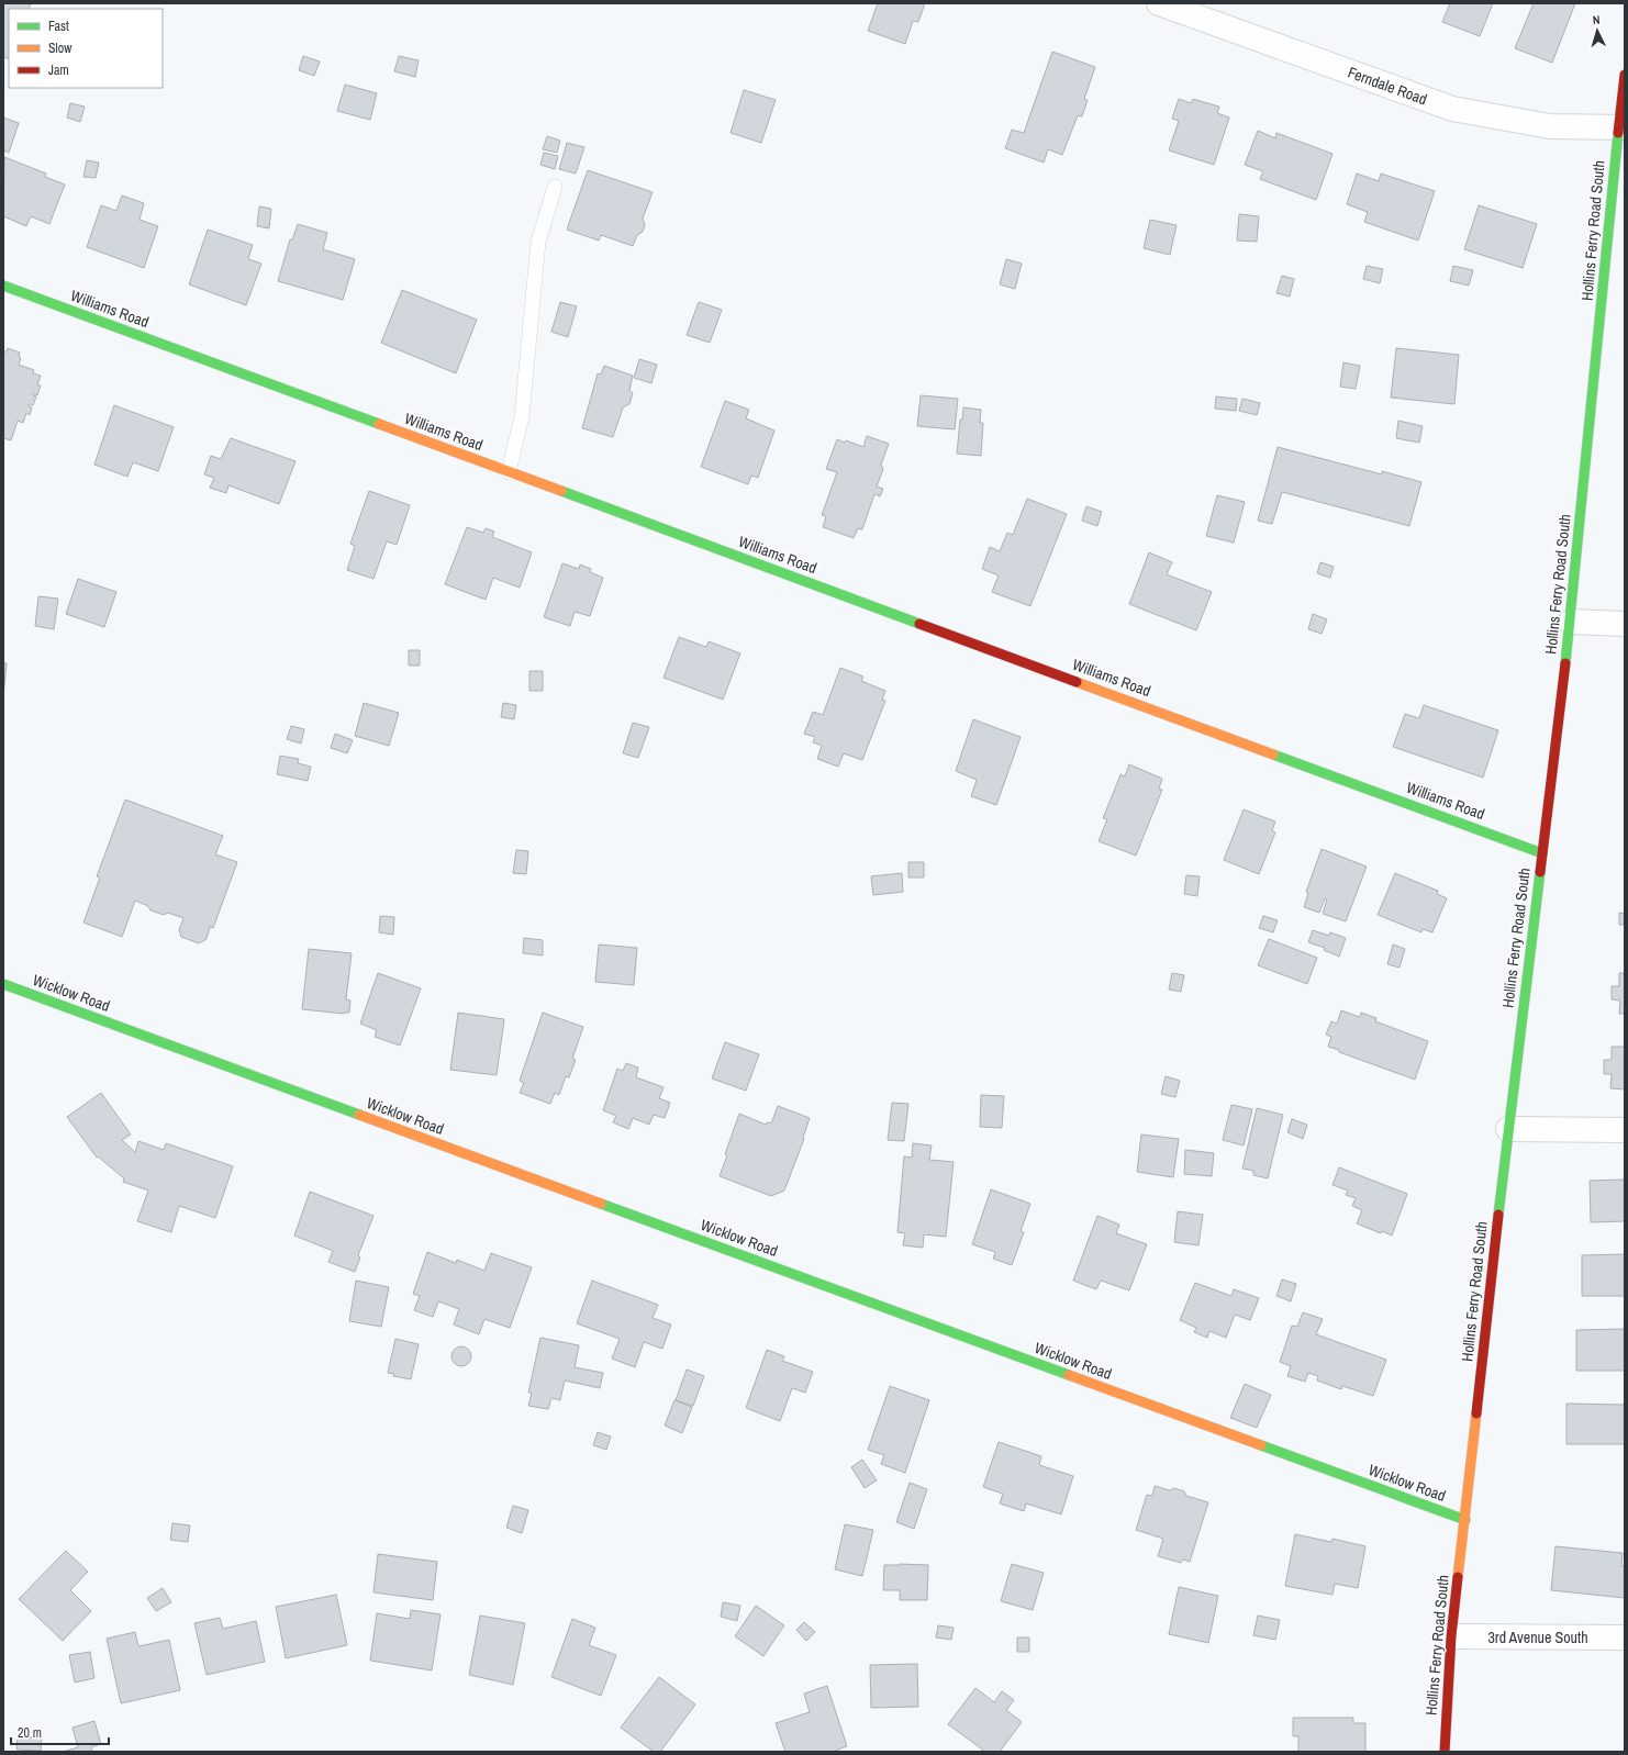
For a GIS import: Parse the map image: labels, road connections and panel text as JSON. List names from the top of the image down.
{
  "streets": {
    "street": [
      "Ferndale Road",
      "Hollins Ferry Road South",
      "Williams Road",
      "Wicklow Road",
      "3rd Avenue South"
    ]
  },
  "crossings": [
    ["Ferndale Road", "Hollins Ferry Road South"],
    ["Hollins Ferry Road South", "Williams Road"],
    ["Hollins Ferry Road South", "Wicklow Road"],
    ["Hollins Ferry Road South", "3rd Avenue South"]
  ],
  "legend": ["Fast", "Slow", "Jam"],
  "scale_bar": "20 m",
  "north": "top"
}
